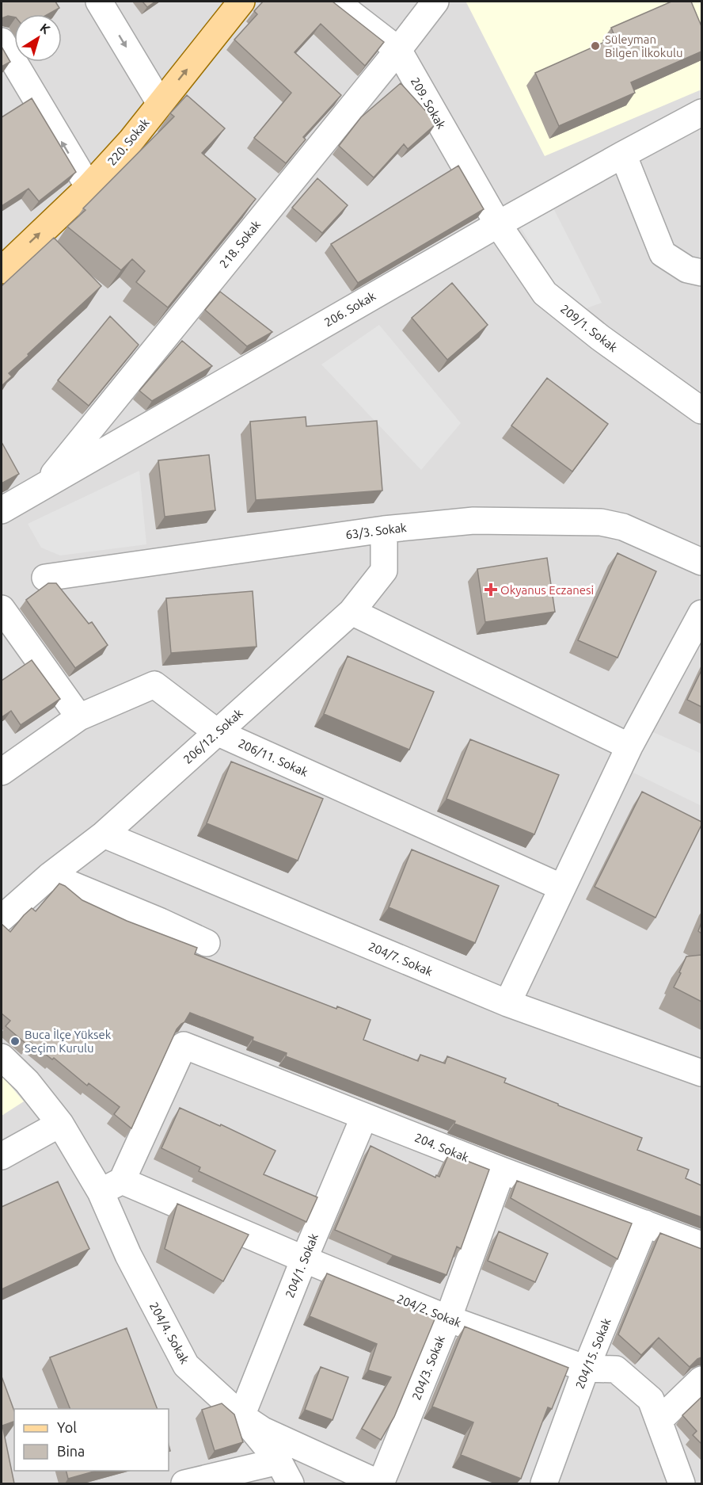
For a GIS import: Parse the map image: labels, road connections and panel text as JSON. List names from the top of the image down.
{
  "streets": {
    "main road": ["220. Sokak"],
    "street": [
      "209. Sokak",
      "218. Sokak",
      "206. Sokak",
      "209/1. Sokak",
      "63/3. Sokak",
      "206/12. Sokak",
      "206/11. Sokak",
      "204/7. Sokak",
      "204. Sokak",
      "204/1. Sokak",
      "204/2. Sokak",
      "204/4. Sokak",
      "204/15. Sokak",
      "204/3. Sokak"
    ]
  },
  "crossings": [
    ["209. Sokak", "218. Sokak"],
    ["209. Sokak", "206. Sokak"],
    ["209. Sokak", "209/1. Sokak"],
    ["218. Sokak", "206. Sokak"],
    ["206. Sokak", "209/1. Sokak"],
    ["63/3. Sokak", "206/12. Sokak"],
    ["206/12. Sokak", "206/11. Sokak"],
    ["206/12. Sokak", "204/7. Sokak"],
    ["204. Sokak", "204/1. Sokak"],
    ["204. Sokak", "204/2. Sokak"],
    ["204. Sokak", "204/4. Sokak"],
    ["204. Sokak", "204/15. Sokak"],
    ["204. Sokak", "204/3. Sokak"],
    ["204/1. Sokak", "204/2. Sokak"],
    ["204/1. Sokak", "204/4. Sokak"],
    ["204/2. Sokak", "204/4. Sokak"],
    ["204/2. Sokak", "204/15. Sokak"],
    ["204/2. Sokak", "204/3. Sokak"],
    ["204/4. Sokak", "204/3. Sokak"]
  ],
  "one_way": ["220. Sokak"],
  "places": {
    "other": ["Süleyman Bilgen İlkokulu", "Buca İlçe Yüksek Seçim Kurulu"],
    "health": ["Okyanus Eczanesi"]
  },
  "legend": ["Yol", "Bina"],
  "north": "top right"
}
